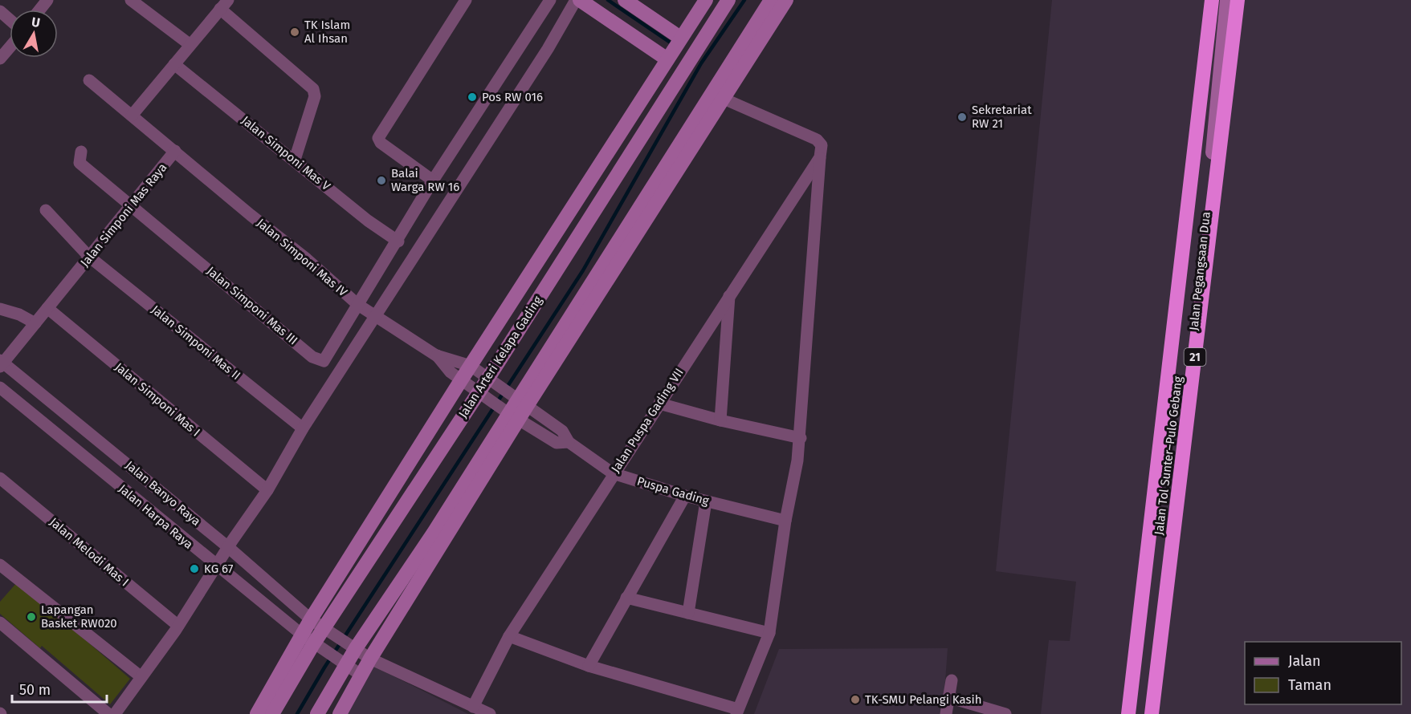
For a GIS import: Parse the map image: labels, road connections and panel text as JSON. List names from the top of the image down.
{
  "streets": {
    "highway": ["21", "Jalan Tol Sunter–Pulo Gebang"],
    "street": [
      "Jalan Simponi Mas V",
      "Jalan Simponi Mas Raya",
      "Jalan Simponi Mas IV",
      "Jalan Pegangsaan Dua",
      "Jalan Simponi Mas III",
      "Jalan Simponi Mas II",
      "Jalan Arteri Kelapa Gading",
      "Jalan Simponi Mas I",
      "Jalan Puspa Gading VII",
      "Puspa Gading",
      "Jalan Banyo Raya",
      "Jalan Harpa Raya",
      "Jalan Melodi Mas I"
    ]
  },
  "crossings": [
    ["Jalan Simponi Mas Raya", "Jalan Simponi Mas IV"],
    ["Jalan Simponi Mas Raya", "Jalan Simponi Mas III"],
    ["Jalan Simponi Mas Raya", "Jalan Simponi Mas II"],
    ["Jalan Simponi Mas Raya", "Jalan Simponi Mas I"],
    ["Jalan Simponi Mas Raya", "Jalan Banyo Raya"],
    ["Jalan Simponi Mas IV", "Jalan Simponi Mas III"],
    ["Jalan Simponi Mas IV", "Jalan Arteri Kelapa Gading"],
    ["Jalan Simponi Mas IV", "Puspa Gading"],
    ["Jalan Pegangsaan Dua", "Jalan Tol Sunter–Pulo Gebang"],
    ["Jalan Arteri Kelapa Gading", "Jalan Banyo Raya"],
    ["Jalan Arteri Kelapa Gading", "Jalan Harpa Raya"],
    ["Jalan Puspa Gading VII", "Puspa Gading"],
    ["Jalan Puspa Gading VII", "Jalan Banyo Raya"]
  ],
  "places": [
    "TK Islam Al Ihsan",
    "Pos RW 016",
    "Sekretariat RW 21",
    "Balai Warga RW 16",
    "KG 67",
    "Lapangan Basket RW020",
    "TK-SMU Pelangi Kasih"
  ],
  "legend": ["Jalan", "Taman"],
  "scale_bar": "50 m",
  "north": "top"
}
